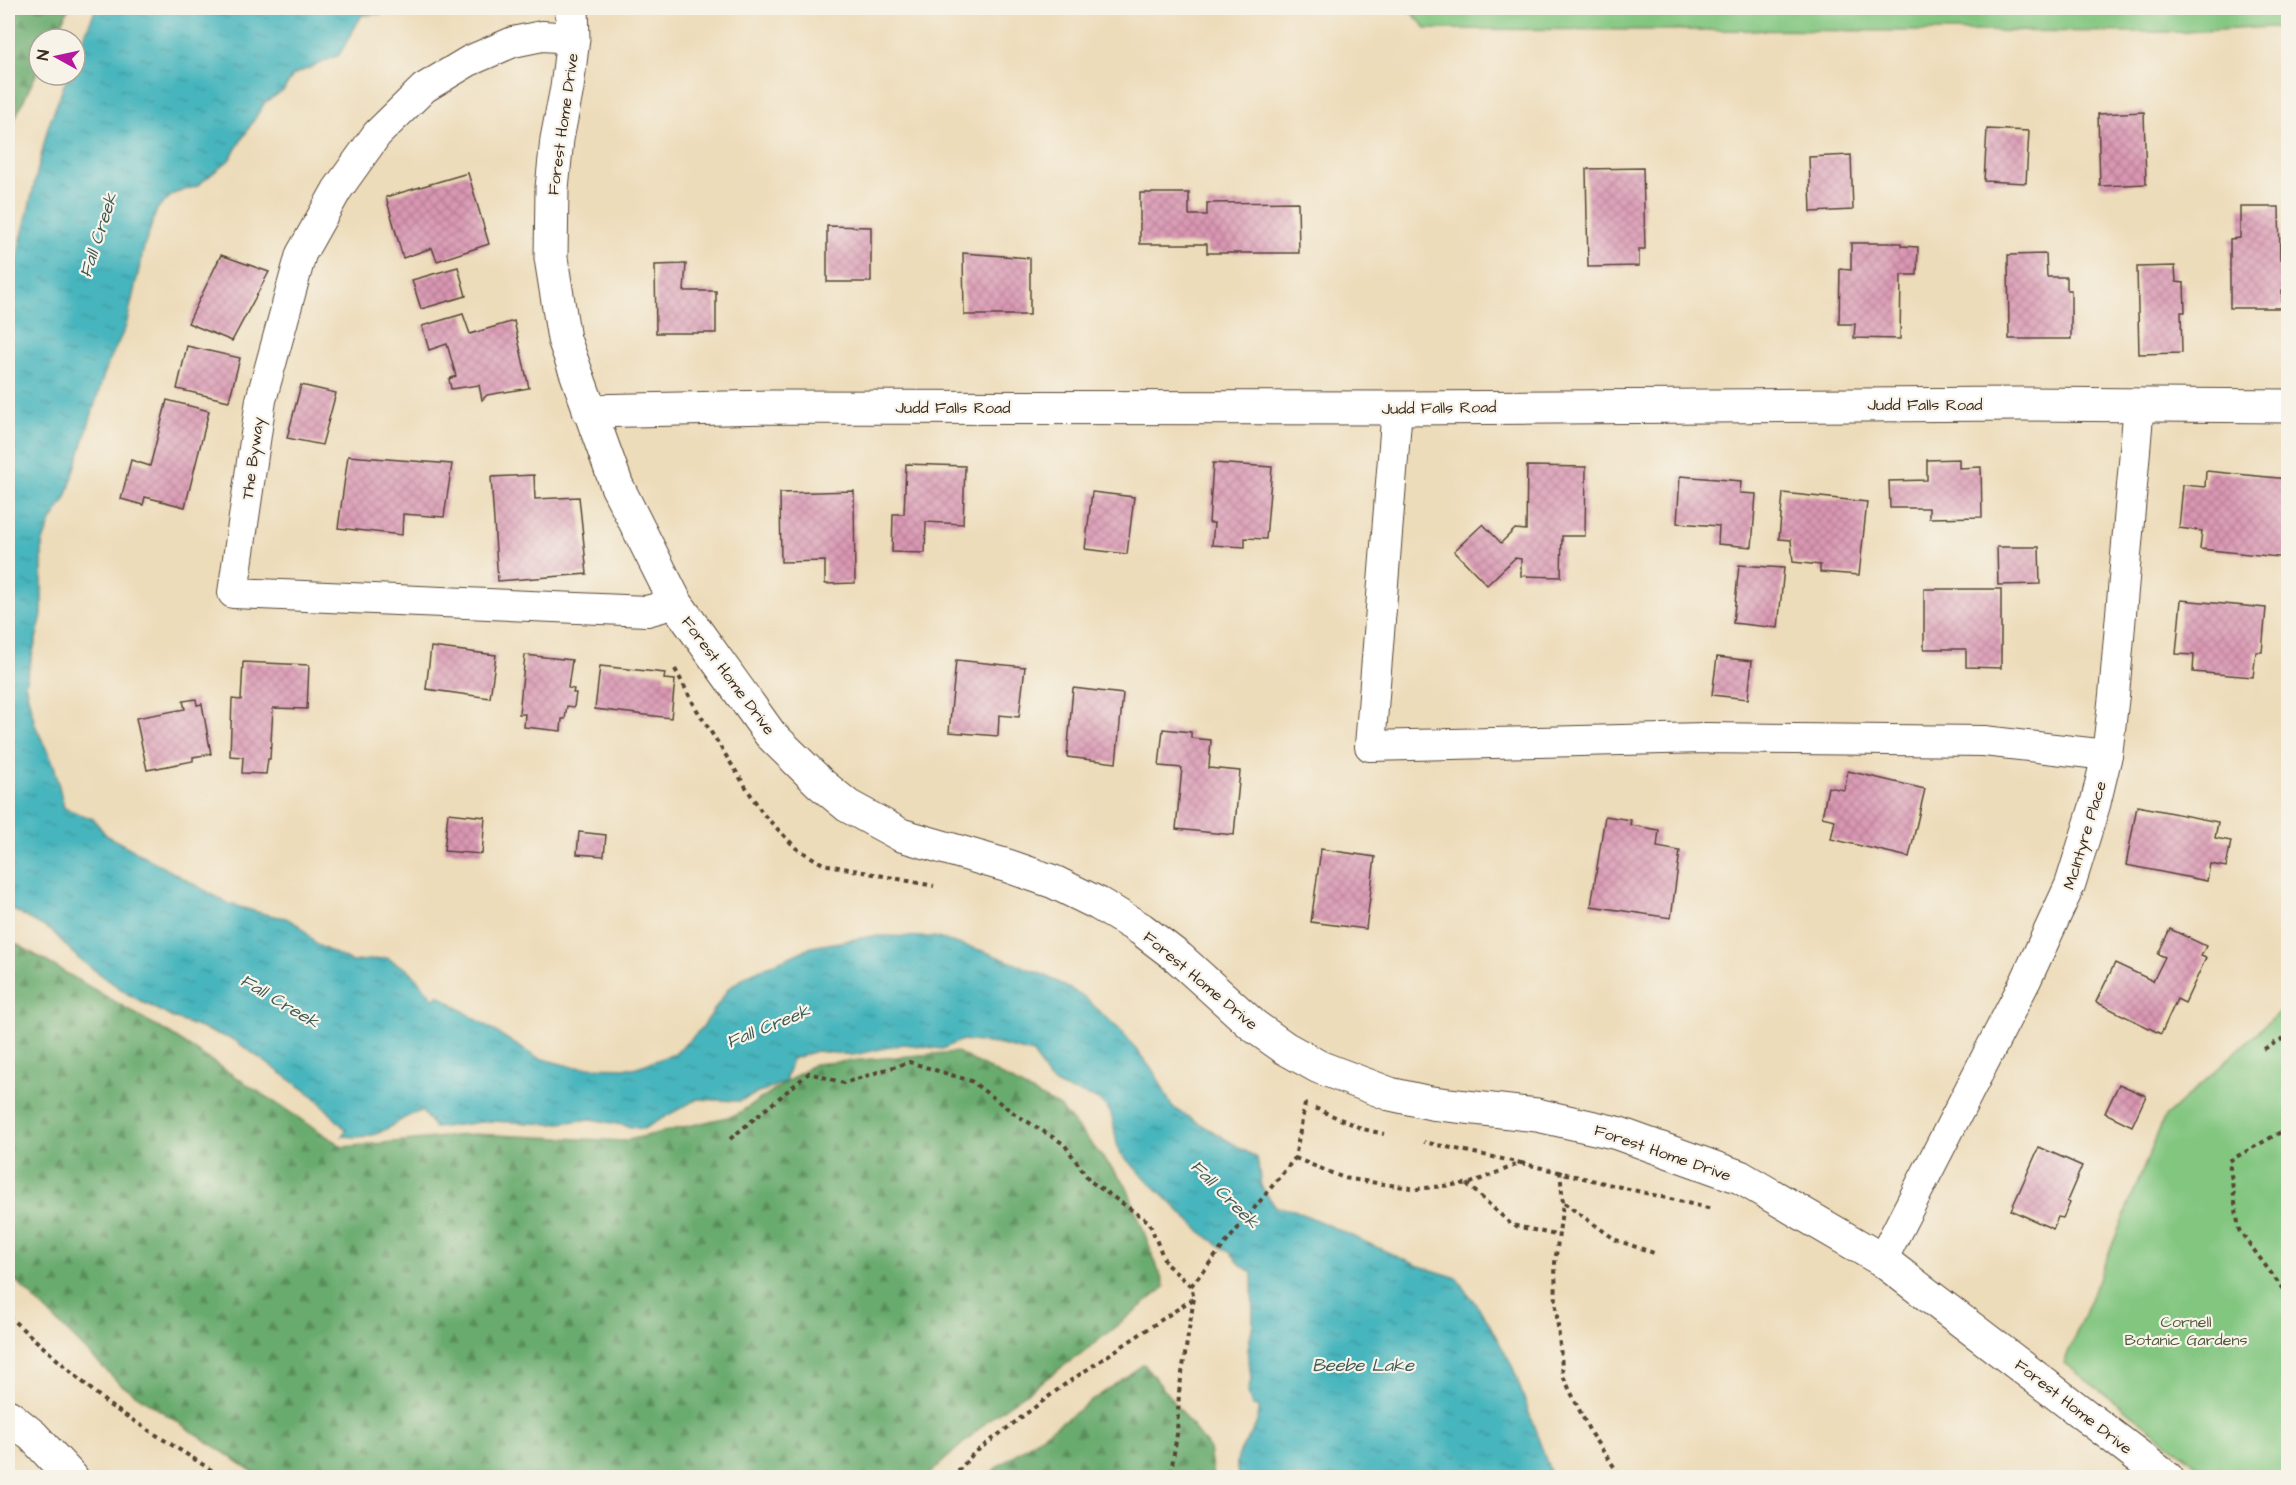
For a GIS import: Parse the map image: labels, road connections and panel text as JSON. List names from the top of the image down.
{
  "streets": {
    "street": [
      "Forest Home Drive",
      "Judd Falls Road",
      "The Byway",
      "McIntyre Place"
    ]
  },
  "crossings": [
    ["Forest Home Drive", "Judd Falls Road"],
    ["Forest Home Drive", "The Byway"],
    ["Forest Home Drive", "McIntyre Place"],
    ["Judd Falls Road", "McIntyre Place"]
  ],
  "water": ["Fall Creek", "Beebe Lake"],
  "parks": ["Cornell Botanic Gardens"],
  "north": "left"
}
